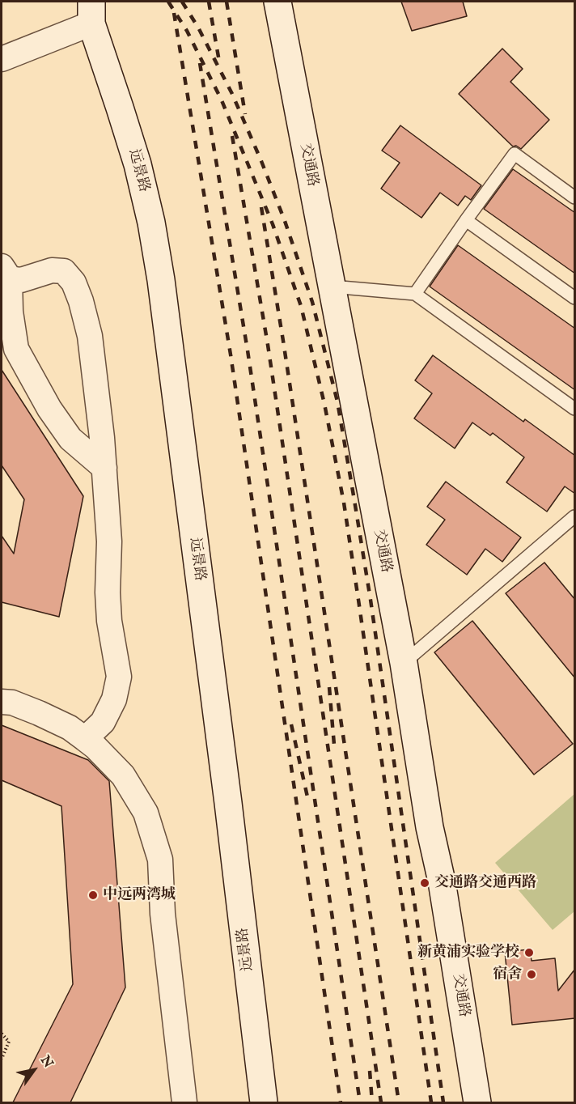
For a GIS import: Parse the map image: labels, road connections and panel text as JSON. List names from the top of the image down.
{
  "streets": {
    "street": ["交通路", "远景路"]
  },
  "places": [
    "交通路交通西路",
    "中远两湾城",
    "新黄浦实验学校",
    "宿舍"
  ],
  "north": "top right"
}
